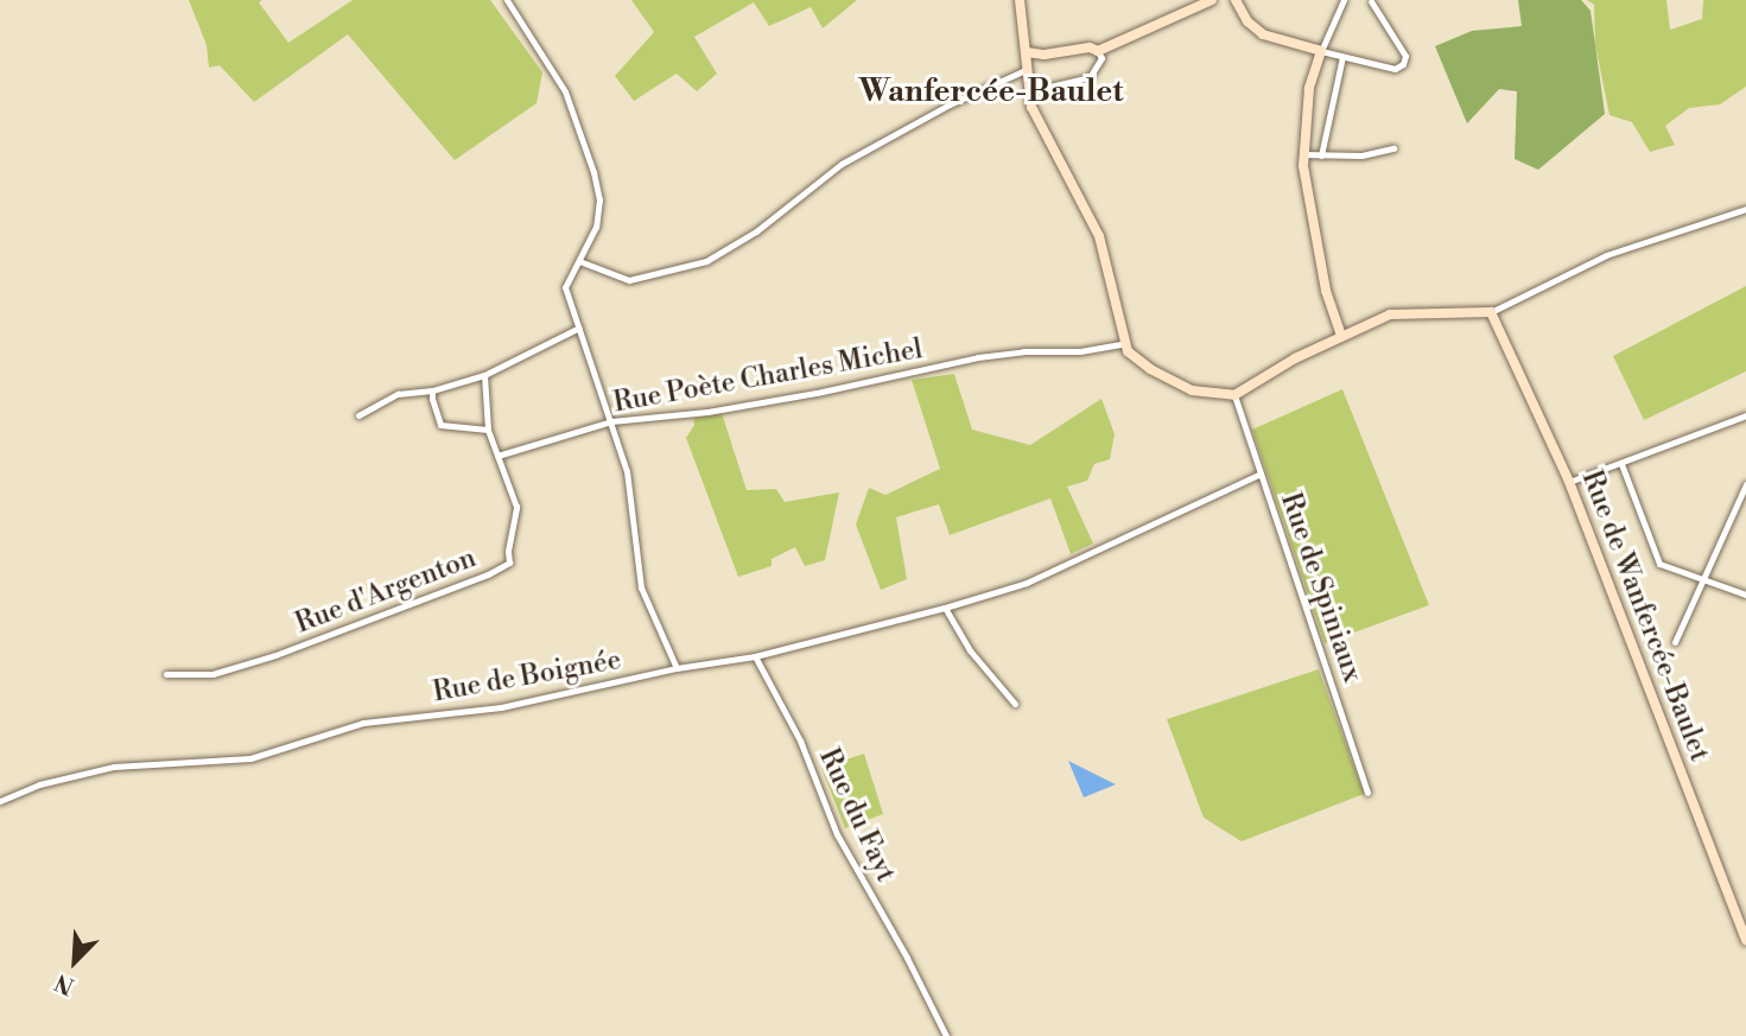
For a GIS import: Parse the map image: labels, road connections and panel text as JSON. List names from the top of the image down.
{
  "streets": {
    "main road": ["Rue de Wanfercée-Baulet"],
    "street": [
      "Rue Poète Charles Michel",
      "Rue de Spiniaux",
      "Rue d'Argenton",
      "Rue de Boignée",
      "Rue du Fayt"
    ]
  },
  "crossings": [
    ["Rue Poète Charles Michel", "Rue d'Argenton"],
    ["Rue de Spiniaux", "Rue de Boignée"],
    ["Rue de Boignée", "Rue du Fayt"]
  ],
  "districts": ["Wanfercée-Baulet"],
  "north": "bottom left"
}
